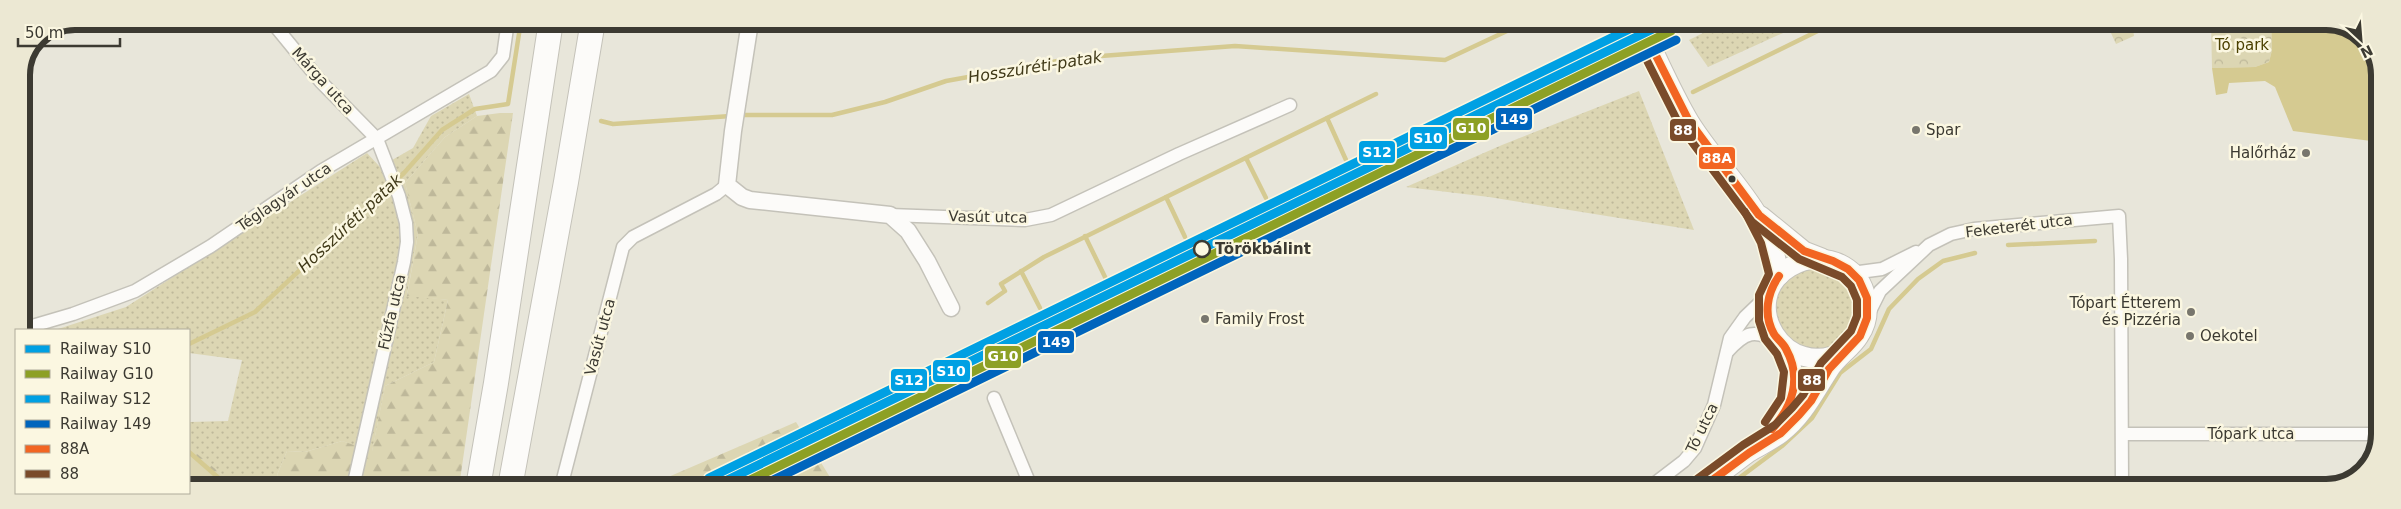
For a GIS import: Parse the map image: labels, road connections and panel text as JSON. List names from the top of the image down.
{
  "streets": {
    "street": [
      "Márga utca",
      "Téglagyár utca",
      "Vasút utca",
      "Feketerét utca",
      "Fűzfa utca",
      "Tó utca",
      "Tópark utca"
    ]
  },
  "crossings": [
    ["Márga utca", "Téglagyár utca"],
    ["Márga utca", "Fűzfa utca"],
    ["Téglagyár utca", "Fűzfa utca"],
    ["Feketerét utca", "Tó utca"],
    ["Feketerét utca", "Tópark utca"]
  ],
  "water": ["Hosszúréti-patak"],
  "parks": ["Tó park"],
  "places": [
    "Spar",
    "Halőrház",
    "Törökbálint",
    "Tópart Étterem és Pizzéria",
    "Family Frost",
    "Oekotel"
  ],
  "lines": [
    "rail line S10",
    "rail line S12",
    "transit line 88A",
    "transit line 88",
    "rail line G10",
    "rail line 149"
  ],
  "legend": [
    "Railway S10",
    "Railway G10",
    "Railway S12",
    "Railway 149",
    "88A",
    "88"
  ],
  "scale_bar": "50 m",
  "north": "bottom right"
}
